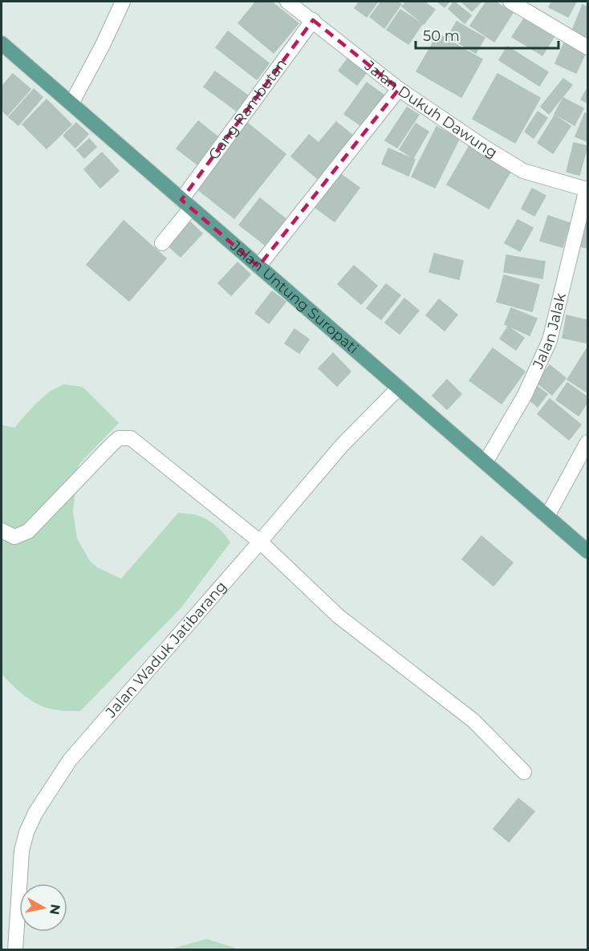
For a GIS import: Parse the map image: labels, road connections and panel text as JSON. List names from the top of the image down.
{
  "streets": {
    "main road": ["Jalan Untung Suropati"],
    "street": [
      "Jalan Dukuh Dawung",
      "Gang Rambutan",
      "Jalan Jalak",
      "Jalan Waduk Jatibarang"
    ]
  },
  "crossings": [
    ["Jalan Dukuh Dawung", "Gang Rambutan"],
    ["Jalan Dukuh Dawung", "Jalan Jalak"],
    ["Gang Rambutan", "Jalan Untung Suropati"],
    ["Jalan Untung Suropati", "Jalan Jalak"],
    ["Jalan Untung Suropati", "Jalan Waduk Jatibarang"]
  ],
  "scale_bar": "50 m",
  "north": "right"
}
